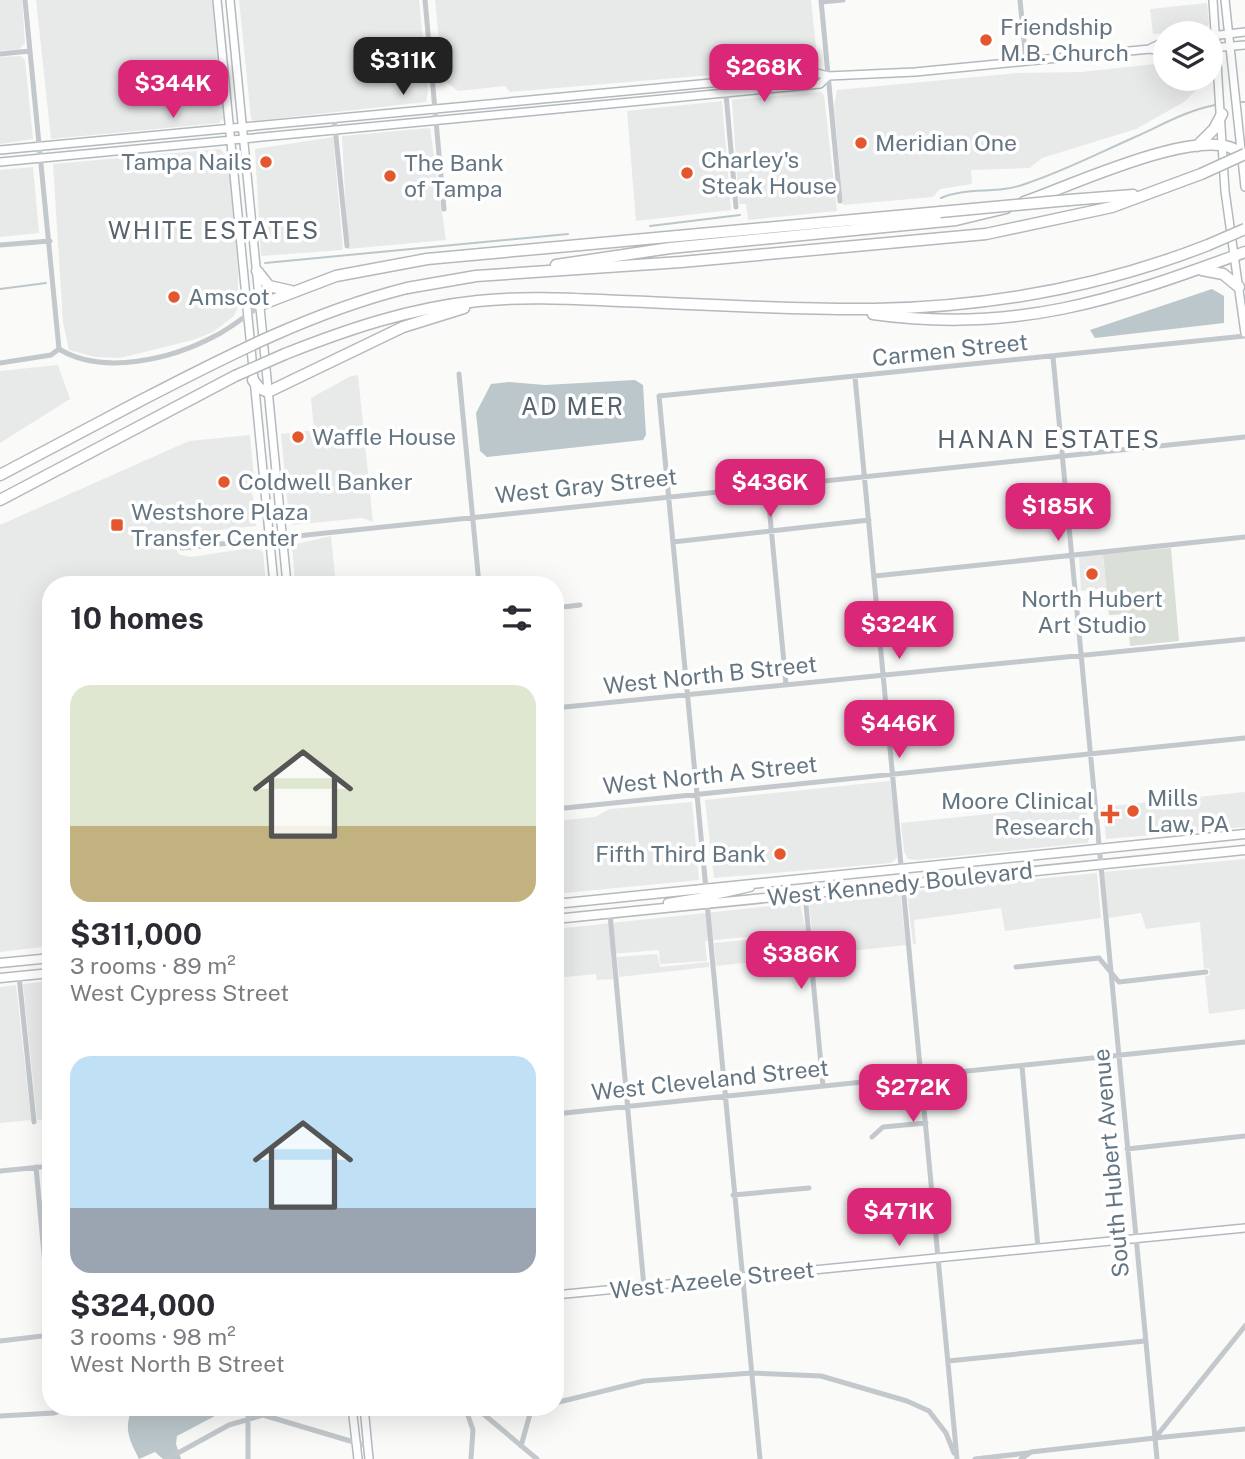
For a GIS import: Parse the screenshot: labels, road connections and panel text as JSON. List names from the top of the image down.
{
  "streets": {
    "main road": ["West Kennedy Boulevard"],
    "street": [
      "Carmen Street",
      "West Gray Street",
      "West North B Street",
      "West North A Street",
      "West Cleveland Street",
      "South Hubert Avenue",
      "West Azeele Street"
    ]
  },
  "crossings": [
    ["Carmen Street", "West Gray Street"],
    ["Carmen Street", "South Hubert Avenue"],
    ["West Gray Street", "South Hubert Avenue"],
    ["West North B Street", "South Hubert Avenue"],
    ["West North A Street", "South Hubert Avenue"],
    ["West Kennedy Boulevard", "South Hubert Avenue"],
    ["West Cleveland Street", "South Hubert Avenue"],
    ["South Hubert Avenue", "West Azeele Street"]
  ],
  "districts": ["WHITE ESTATES", "AD MER", "HANAN ESTATES"],
  "places": {
    "other": [
      "Friendship M.B. Church",
      "Meridian One",
      "Tampa Nails",
      "Charley's Steak House",
      "The Bank of Tampa",
      "Amscot",
      "Waffle House",
      "Coldwell Banker",
      "North Hubert Art Studio",
      "Mills Law, PA",
      "Fifth Third Bank"
    ],
    "transit": ["Westshore Plaza Transfer Center"],
    "health": ["Moore Clinical Research"]
  },
  "page": {
    "price": [
      "$311K",
      "$268K",
      "$344K",
      "$436K",
      "$185K",
      "$324K",
      "$446K",
      "$386K",
      "$272K",
      "$471K"
    ],
    "heading": "10 homes",
    "list": [
      {
        "name": "$311,000",
        "note": "3 rooms · 89 m² · West Cypress Street"
      },
      {
        "name": "$324,000",
        "note": "3 rooms · 98 m² · West North B Street"
      }
    ]
  }
}
